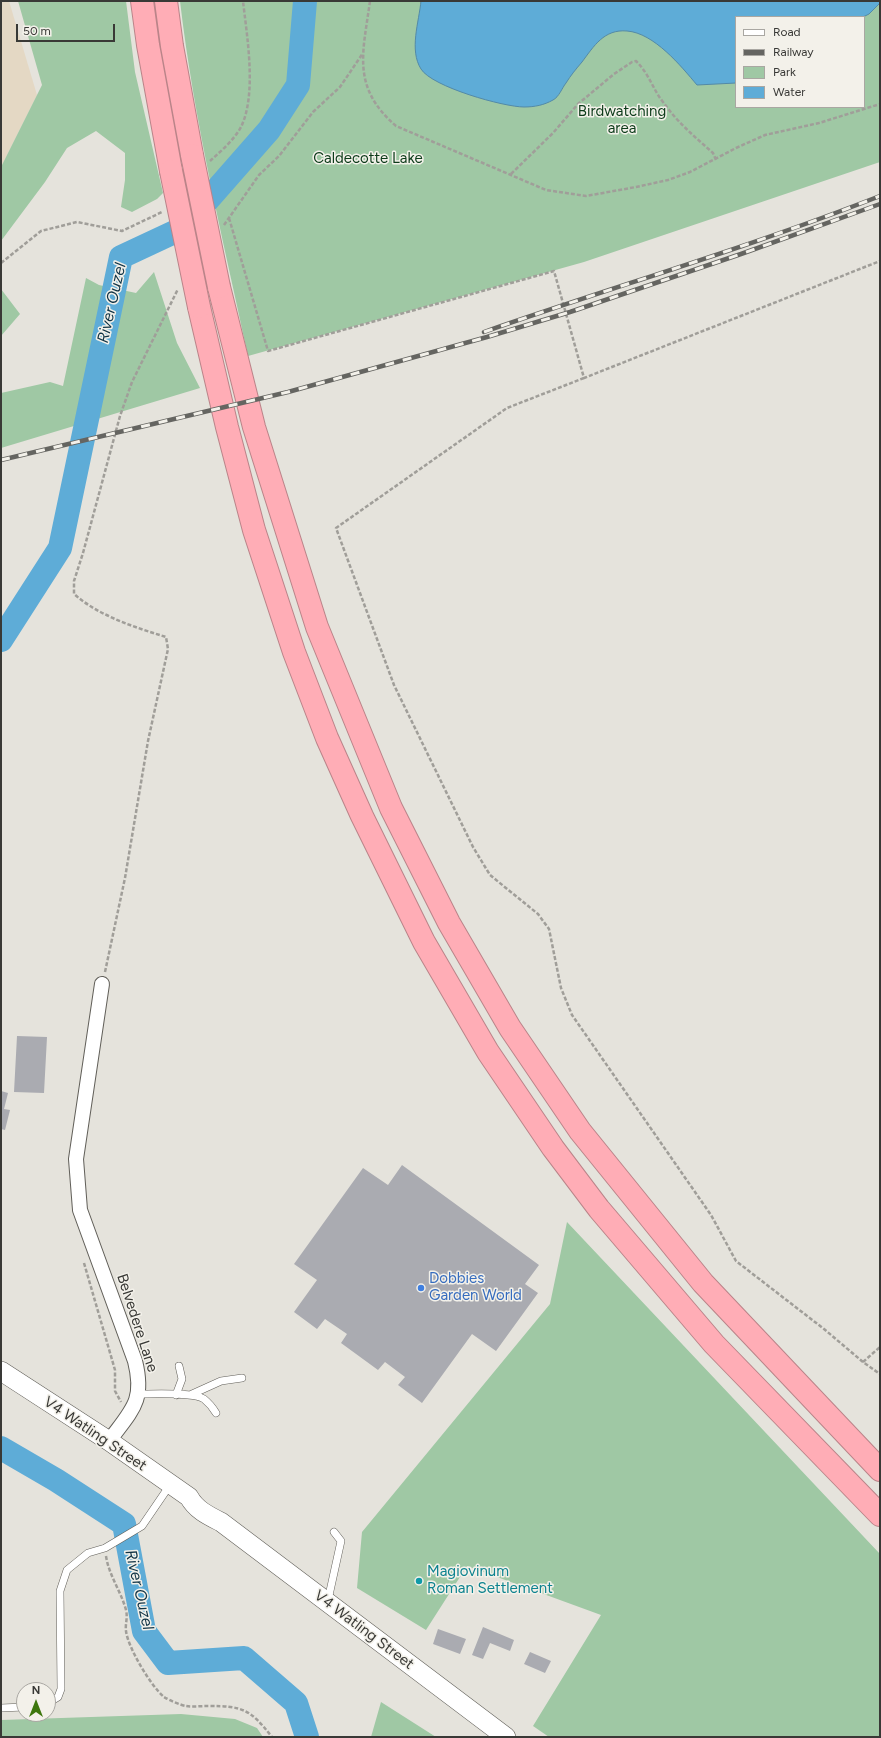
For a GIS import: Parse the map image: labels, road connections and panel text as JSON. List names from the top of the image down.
{
  "streets": {
    "street": ["Belvedere Lane", "V4 Watling Street"]
  },
  "crossings": [
    ["Belvedere Lane", "V4 Watling Street"]
  ],
  "water": ["River Ouzel"],
  "parks": ["Birdwatching area", "Caldecotte Lake"],
  "places": ["Dobbies Garden World", "Magiovinum Roman Settlement"],
  "legend": [
    "Road",
    "Railway",
    "Park",
    "Water"
  ],
  "scale_bar": "50 m",
  "north": "top"
}
